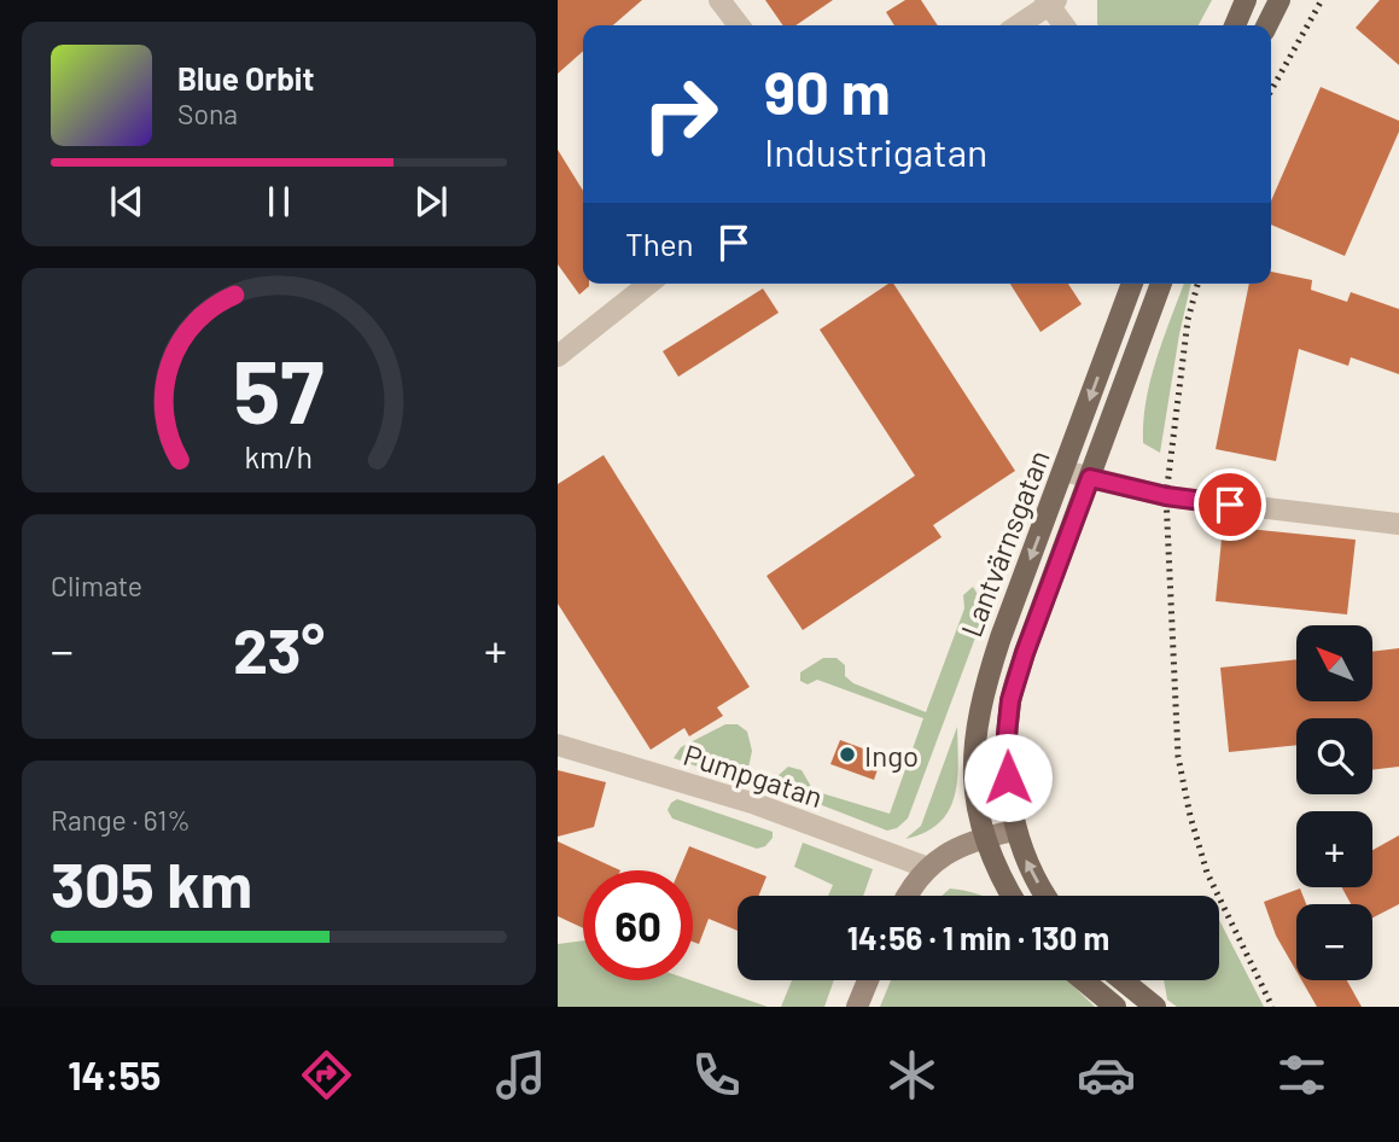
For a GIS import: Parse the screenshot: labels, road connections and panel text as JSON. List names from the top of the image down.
{
  "streets": {
    "main road": ["Lantvärnsgatan"],
    "street": ["Pumpgatan"]
  },
  "places": ["Ingo"],
  "north": "top left",
  "page": {
    "turn": ["90 m", "Industrigatan"],
    "song": ["Blue Orbit", "Sona"],
    "then": "Then",
    "tile": [
      "Climate",
      ["Range · 61%", "305 km"]
    ],
    "heat": ["−", "23°", "+"],
    "map_buttons": ["+", "−"],
    "limit": "60",
    "trip": "14:56 · 1 min · 130 m",
    "tabs": "14:55",
    "gauge": ["57", "km/h"]
  }
}
